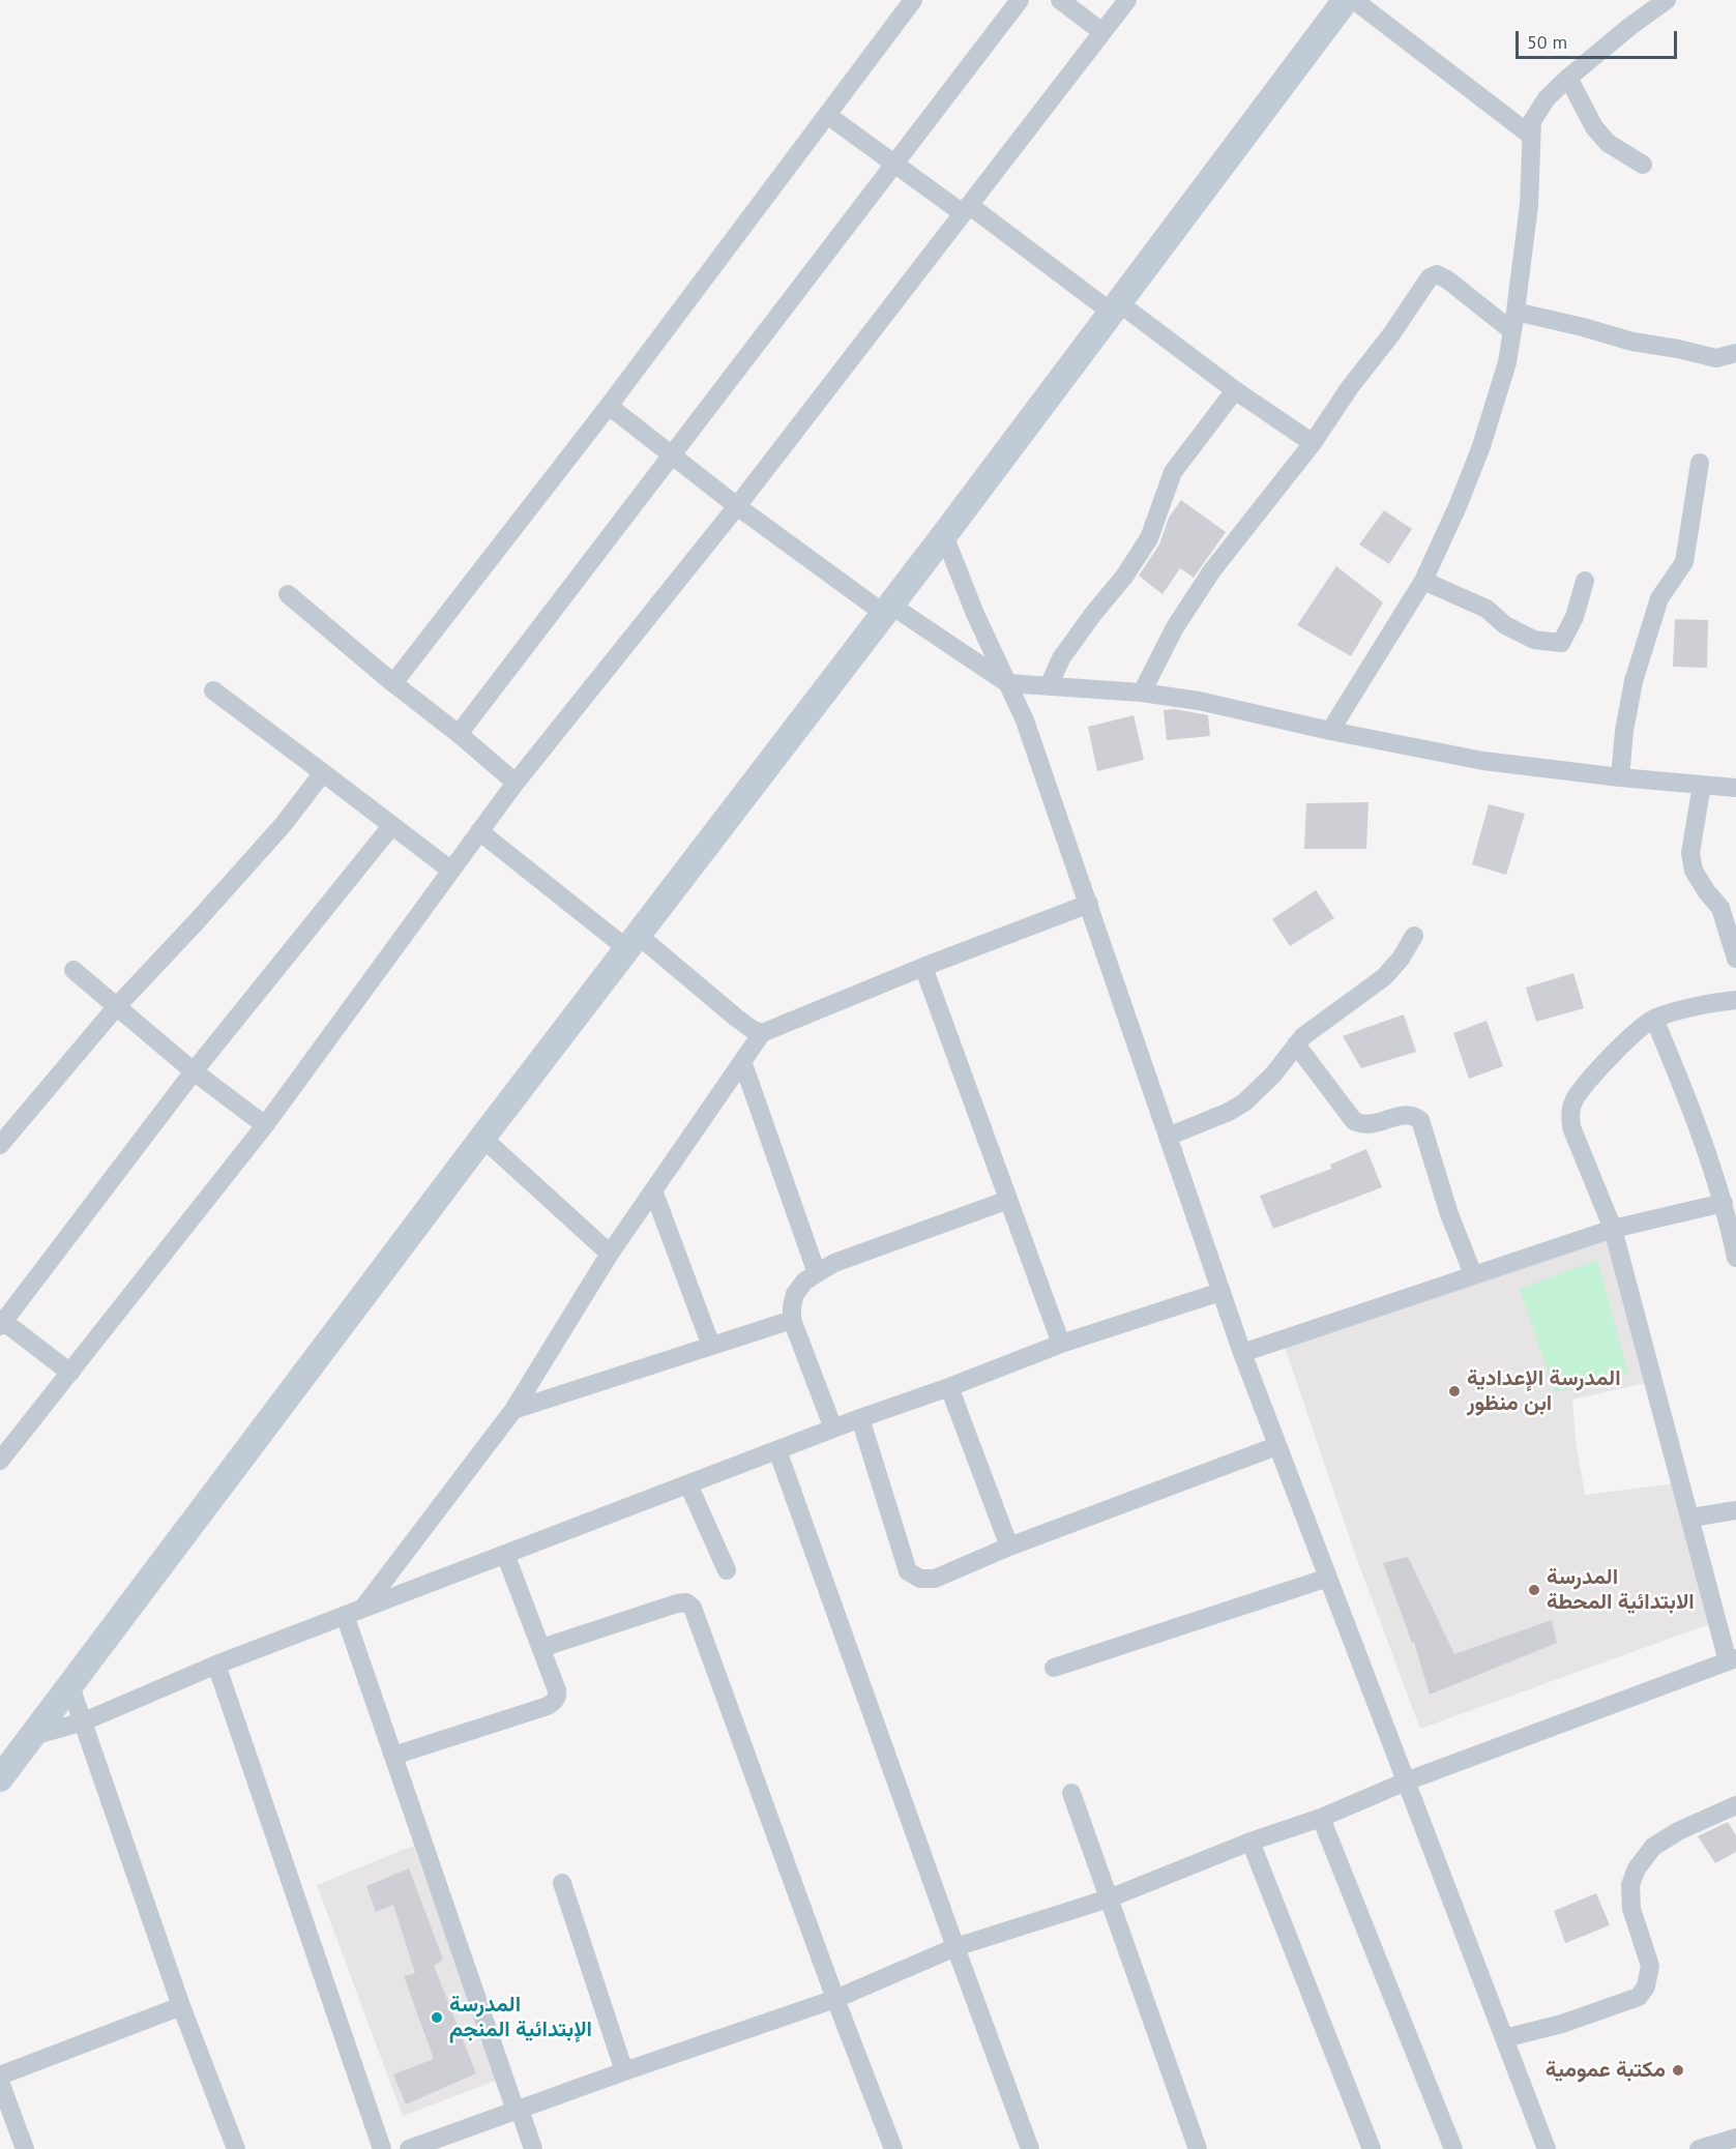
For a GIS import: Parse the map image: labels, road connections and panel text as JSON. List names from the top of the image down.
{
  "places": [
    "المدرسة الإعدادية ابن منظور",
    "المدرسة الابتدائية المحطة",
    "المدرسة الإبتدائية المنجم",
    "مكتبة عمومية"
  ],
  "scale_bar": "50 m"
}
